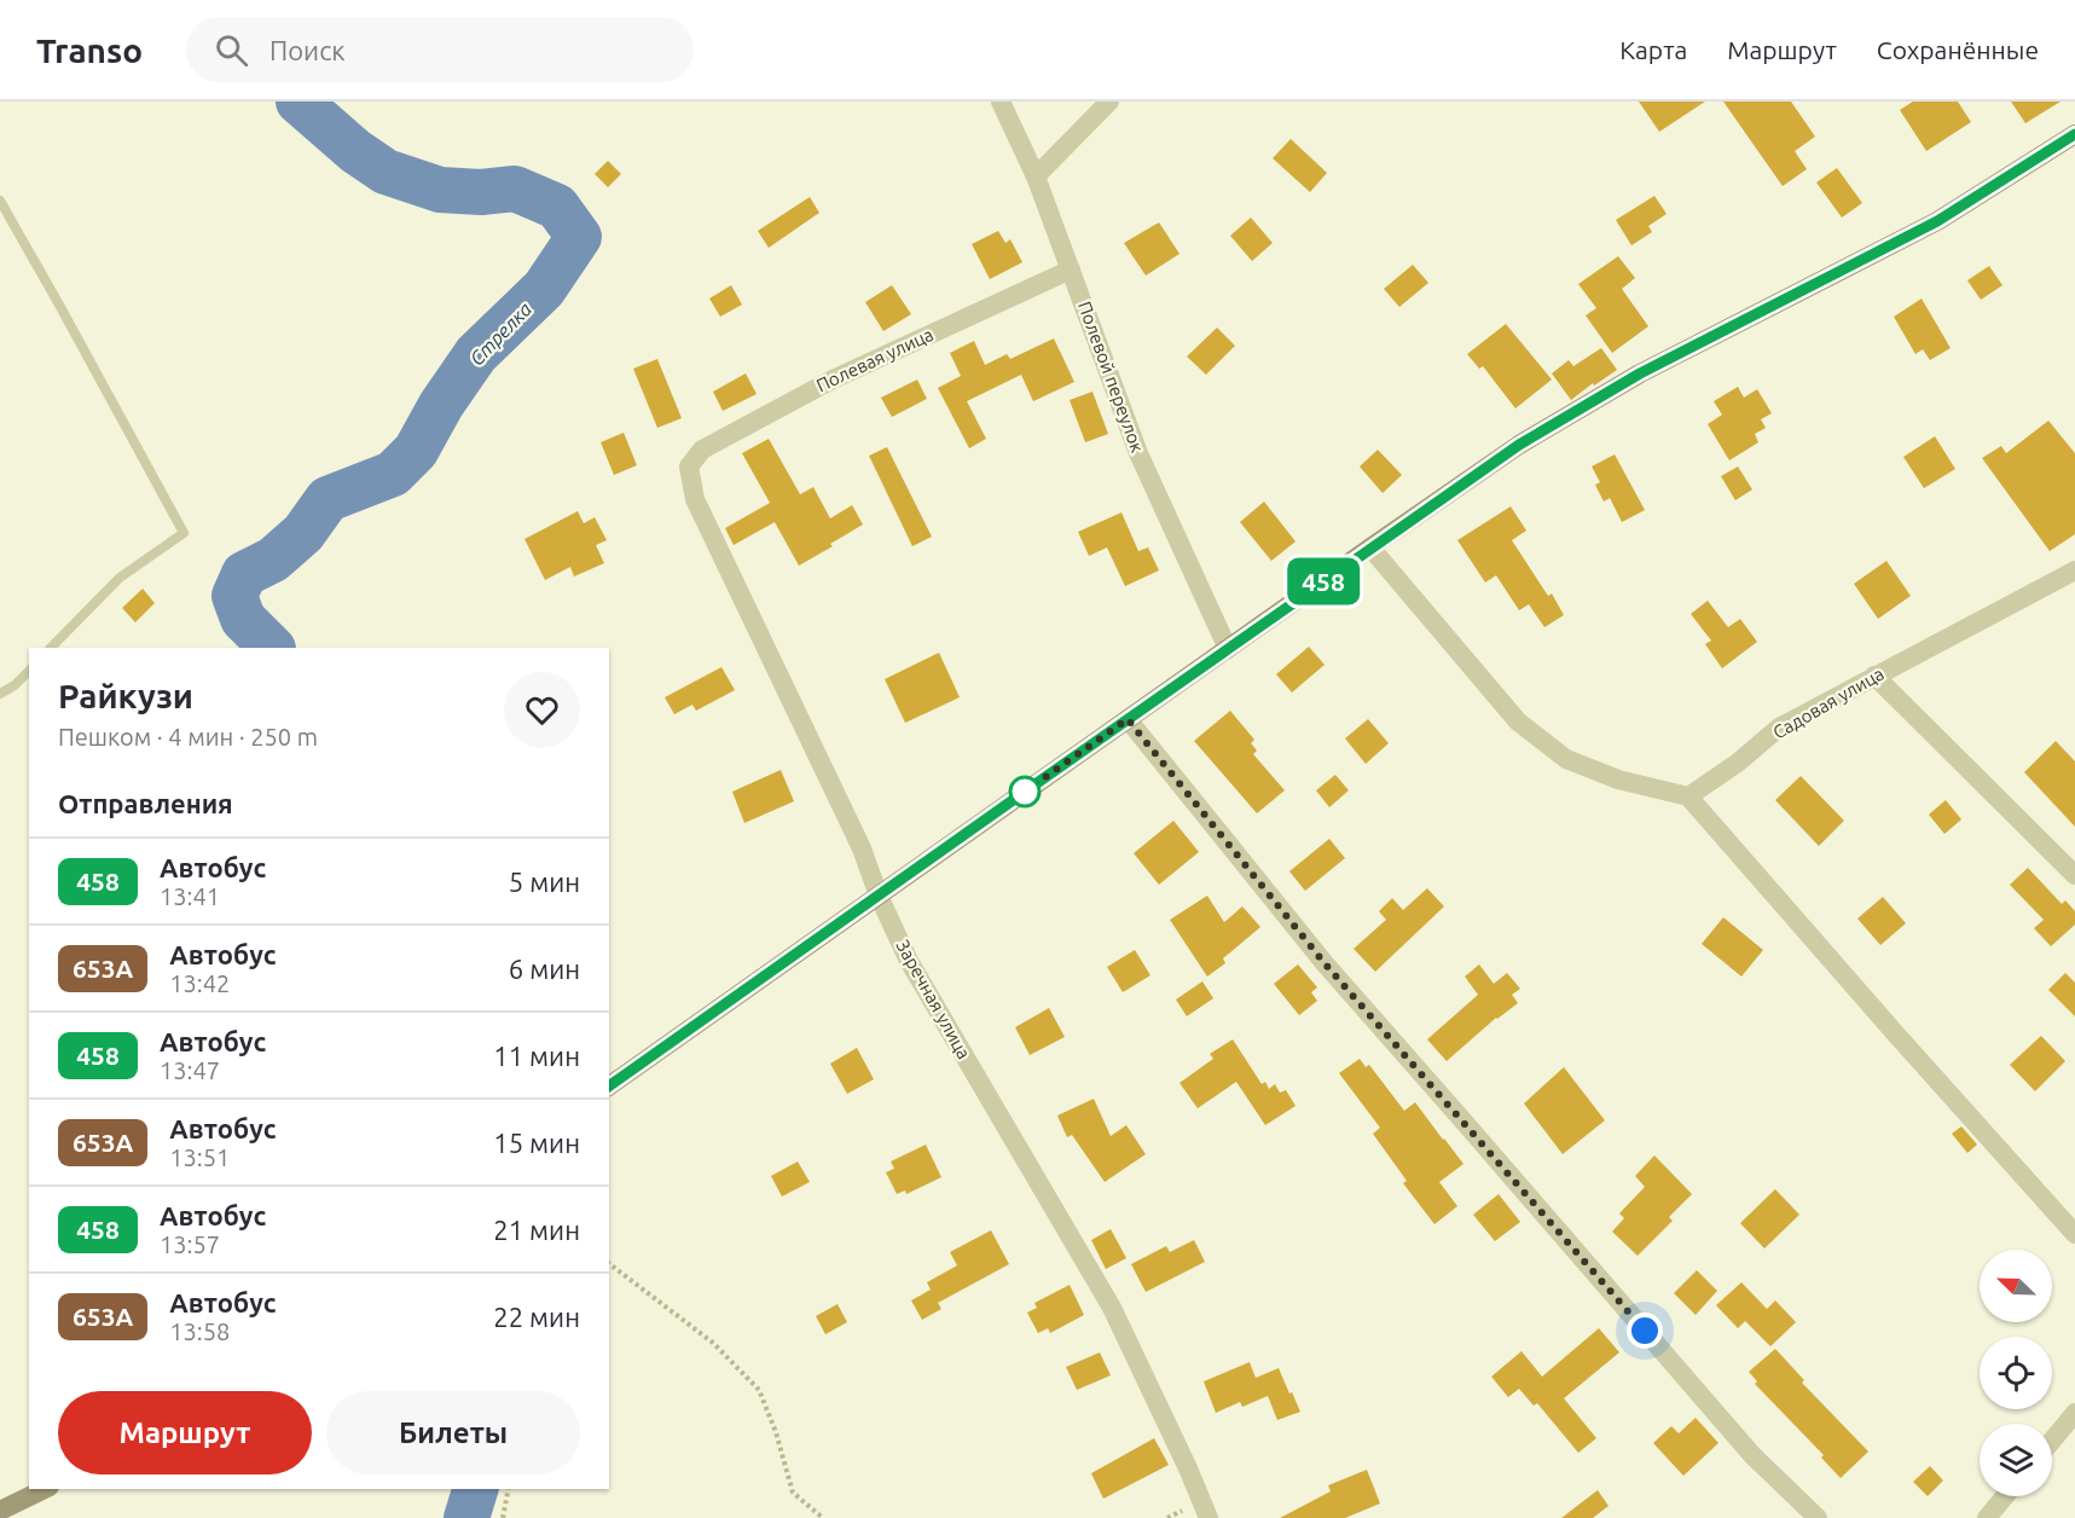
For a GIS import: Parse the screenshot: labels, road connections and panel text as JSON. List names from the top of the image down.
{
  "streets": {
    "street": [
      "Полевая улица",
      "Полевой переулок",
      "Садовая улица",
      "Заречная улица"
    ]
  },
  "crossings": [
    ["Полевая улица", "Полевой переулок"],
    ["Полевая улица", "Заречная улица"]
  ],
  "water": ["Стрелка"],
  "lines": ["bus line 458"],
  "north": "top left",
  "page": {
    "header": "Transo",
    "search": "Поиск",
    "nav": ["Карта", "Маршрут", "Сохранённые"],
    "on_map": "458",
    "heading": [
      ["Райкузи", "Пешком · 4 мин · 250 m"],
      "Отправления"
    ],
    "list": [
      {
        "mark": "458",
        "name": "Автобус",
        "note": "13:41",
        "value": "5 мин"
      },
      {
        "mark": "653А",
        "name": "Автобус",
        "note": "13:42",
        "value": "6 мин"
      },
      {
        "mark": "458",
        "name": "Автобус",
        "note": "13:47",
        "value": "11 мин"
      },
      {
        "mark": "653А",
        "name": "Автобус",
        "note": "13:51",
        "value": "15 мин"
      },
      {
        "mark": "458",
        "name": "Автобус",
        "note": "13:57",
        "value": "21 мин"
      },
      {
        "mark": "653А",
        "name": "Автобус",
        "note": "13:58",
        "value": "22 мин"
      }
    ],
    "buttons": ["Маршрут", "Билеты"]
  }
}
